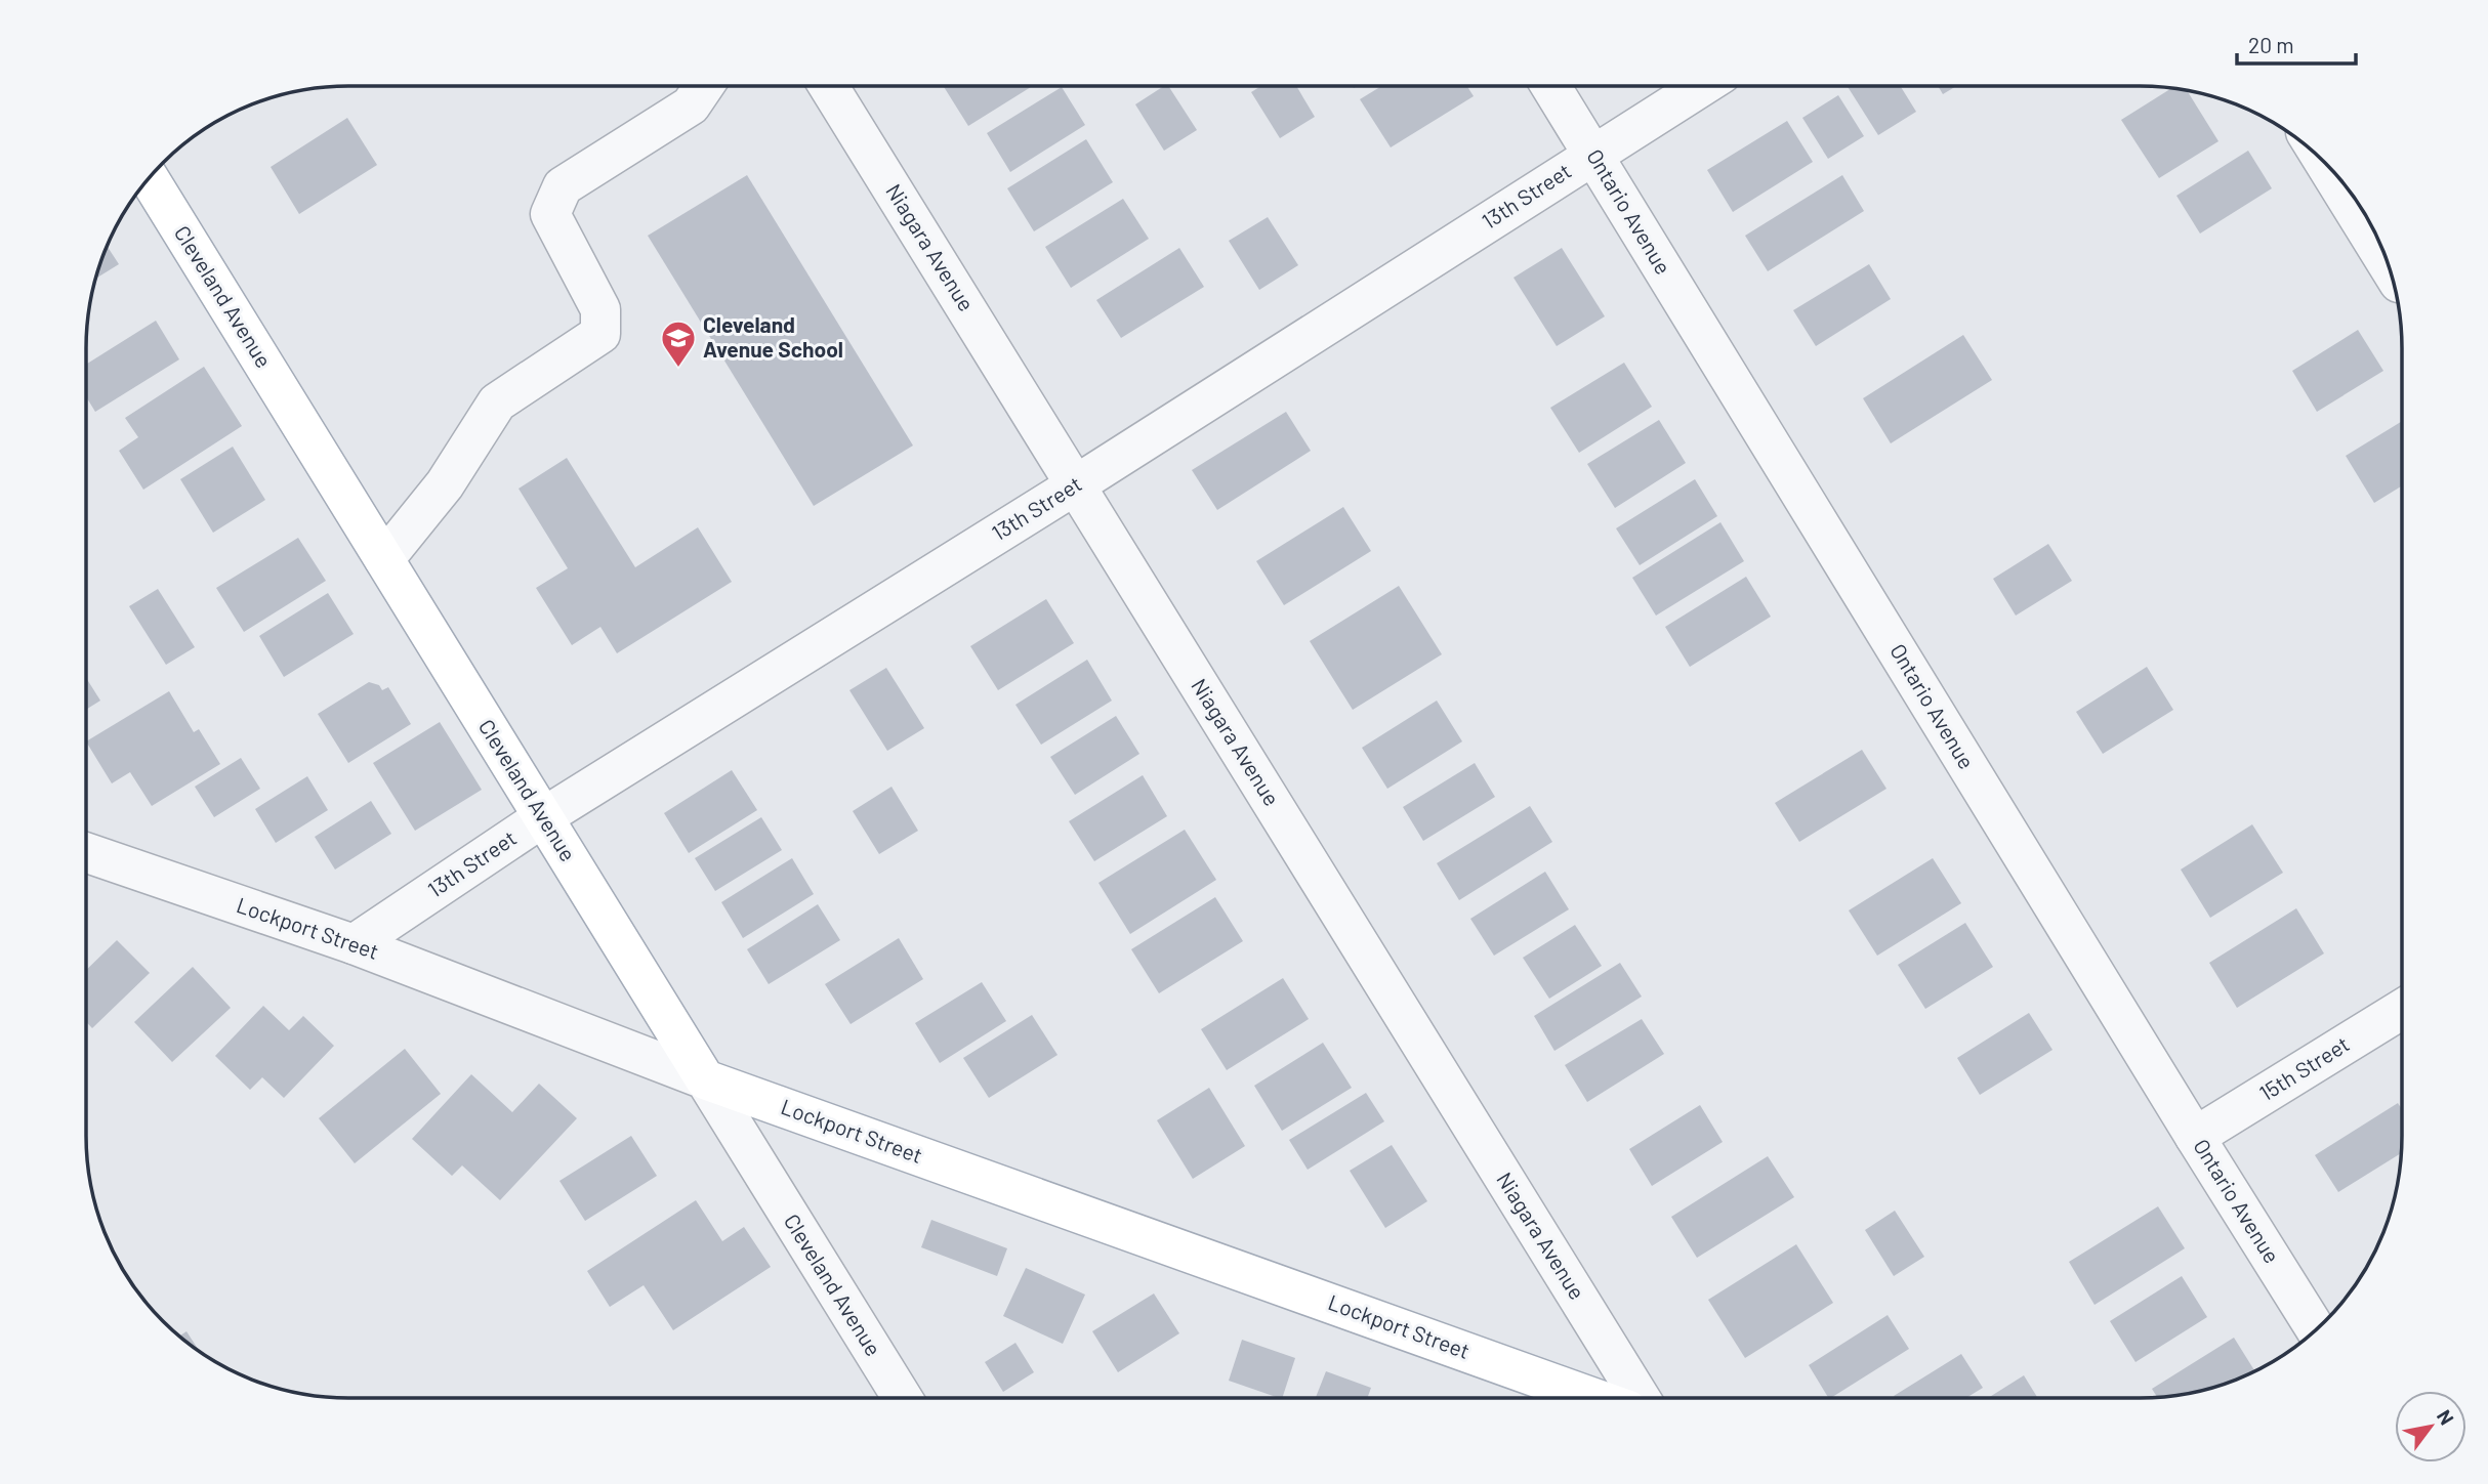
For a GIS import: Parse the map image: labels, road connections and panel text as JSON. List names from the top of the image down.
{
  "streets": {
    "main road": ["Cleveland Avenue", "Lockport Street"],
    "street": [
      "13th Street",
      "Ontario Avenue",
      "Niagara Avenue",
      "15th Street"
    ]
  },
  "crossings": [
    ["13th Street", "Ontario Avenue"],
    ["13th Street", "Niagara Avenue"],
    ["13th Street", "Cleveland Avenue"],
    ["13th Street", "Lockport Street"],
    ["Ontario Avenue", "15th Street"],
    ["Cleveland Avenue", "Lockport Street"]
  ],
  "places": {
    "school or university": ["Cleveland Avenue School"]
  },
  "scale_bar": "20 m",
  "north": "top right"
}
